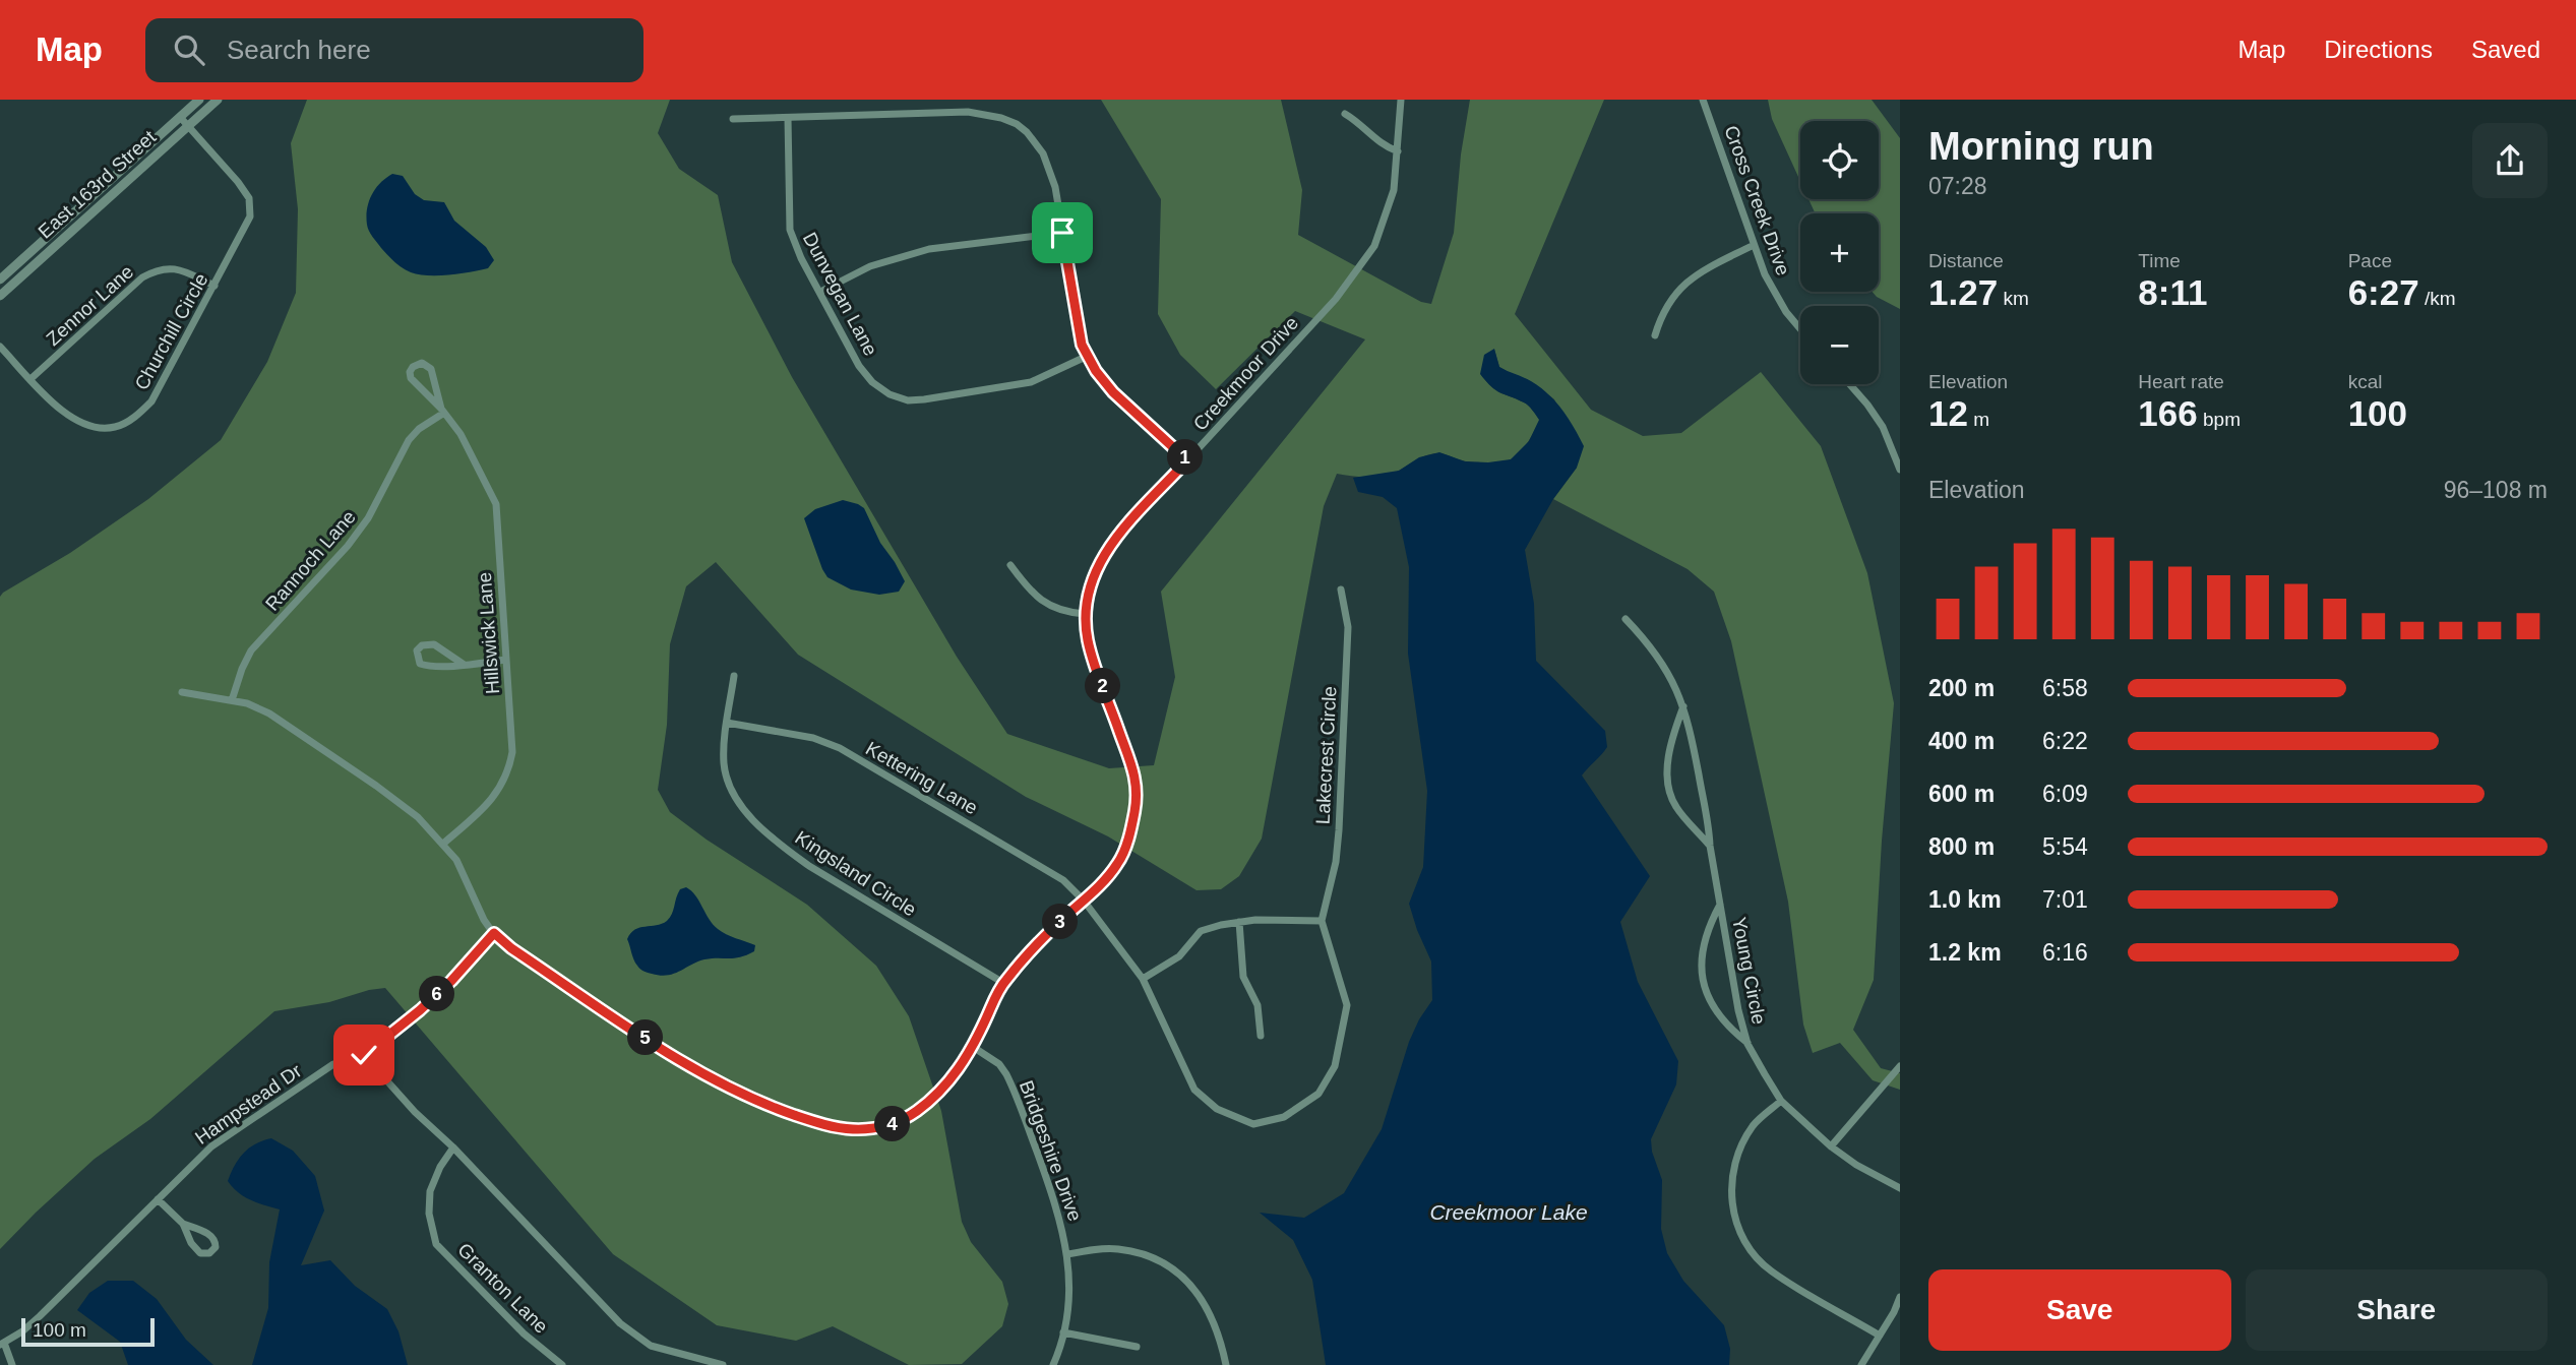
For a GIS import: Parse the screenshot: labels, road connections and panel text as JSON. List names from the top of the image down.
{
  "streets": {
    "street": [
      "East 163rd Street",
      "Cross Creek Drive",
      "Dunvegan Lane",
      "Zennor Lane",
      "Churchill Circle",
      "Creekmoor Drive",
      "Rannoch Lane",
      "Hillswick Lane",
      "Lakecrest Circle",
      "Kettering Lane",
      "Kingsland Circle",
      "Young Circle",
      "Hampstead Dr",
      "Bridgeshire Drive",
      "Granton Lane"
    ]
  },
  "crossings": [
    ["East 163rd Street", "Churchill Circle"],
    ["Zennor Lane", "Churchill Circle"],
    ["Creekmoor Drive", "Rannoch Lane"],
    ["Creekmoor Drive", "Hillswick Lane"],
    ["Creekmoor Drive", "Kettering Lane"],
    ["Creekmoor Drive", "Kingsland Circle"],
    ["Creekmoor Drive", "Hampstead Dr"],
    ["Creekmoor Drive", "Bridgeshire Drive"],
    ["Rannoch Lane", "Hillswick Lane"],
    ["Kettering Lane", "Kingsland Circle"]
  ],
  "water": ["Creekmoor Lake"],
  "scale_bar": "100 m",
  "page": {
    "header": "Map",
    "search": "Search here",
    "nav": ["Map", "Directions", "Saved"],
    "heading": ["Morning run", "07:28"],
    "map_buttons": ["+", "−"],
    "stats": [
      ["Distance", "1.27 km"],
      ["Time", "8:11"],
      ["Pace", "6:27 /km"],
      ["Elevation", "12 m"],
      ["Heart rate", "166 bpm"],
      ["kcal", "100"]
    ],
    "pins": [
      "1",
      "2",
      "3",
      "6",
      "5",
      "4"
    ],
    "chart": ["Elevation", "96–108 m"],
    "list": [
      {
        "name": "200 m",
        "note": "6:58"
      },
      {
        "name": "400 m",
        "note": "6:22"
      },
      {
        "name": "600 m",
        "note": "6:09"
      },
      {
        "name": "800 m",
        "note": "5:54"
      },
      {
        "name": "1.0 km",
        "note": "7:01"
      },
      {
        "name": "1.2 km",
        "note": "6:16"
      }
    ],
    "buttons": ["Save", "Share"],
    "scale": "100 m"
  }
}
